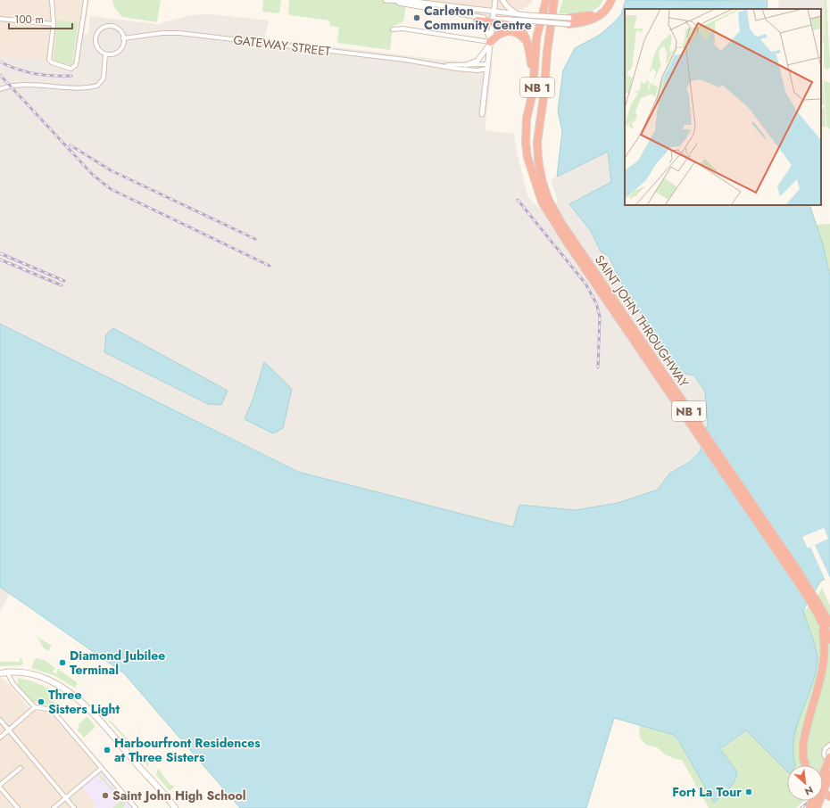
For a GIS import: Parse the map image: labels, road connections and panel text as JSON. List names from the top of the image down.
{
  "streets": {
    "highway": ["NB 1", "SAINT JOHN THROUGHWAY"],
    "street": ["GATEWAY STREET"]
  },
  "places": [
    "Carleton Community Centre",
    "Diamond Jubilee Terminal",
    "Three Sisters Light",
    "Harbourfront Residences at Three Sisters",
    "Fort La Tour",
    "Saint John High School"
  ],
  "scale_bar": "100 m",
  "north": "bottom right"
}
